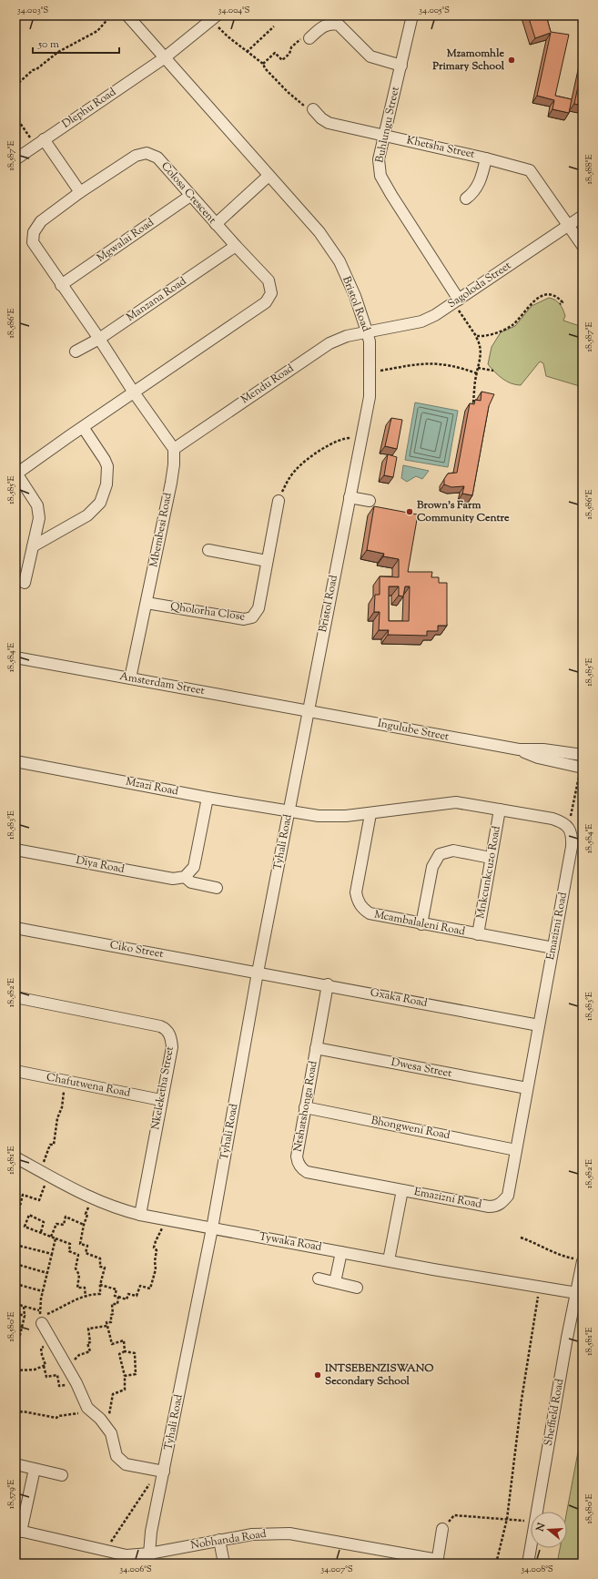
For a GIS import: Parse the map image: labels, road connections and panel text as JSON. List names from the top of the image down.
{
  "streets": {
    "street": [
      "Dlephu Road",
      "Buhlungu Street",
      "Khetsha Street",
      "Colosa Crescent",
      "Mgwalai Road",
      "Sagoloda Street",
      "Manzana Road",
      "Bristol Road",
      "Mendu Road",
      "Mbembesi Road",
      "Qholorha Close",
      "Amsterdam Street",
      "Ingulube Street",
      "Mzazi Road",
      "Tyhali Road",
      "Diya Road",
      "Mnkcunkcuzo Road",
      "Mcambalaleni Road",
      "Emazizni Road",
      "Ciko Street",
      "Gxaka Road",
      "Dwesa Street",
      "Chafutwena Road",
      "Nkeleketha Street",
      "Ntshatshonga Road",
      "Bhongweni Road",
      "Tywaka Road",
      "Sheffield Road",
      "Nobhanda Road"
    ]
  },
  "crossings": [
    ["Dlephu Road", "Bristol Road"],
    ["Buhlungu Street", "Khetsha Street"],
    ["Buhlungu Street", "Sagoloda Street"],
    ["Khetsha Street", "Sagoloda Street"],
    ["Colosa Crescent", "Mgwalai Road"],
    ["Colosa Crescent", "Manzana Road"],
    ["Sagoloda Street", "Bristol Road"],
    ["Sagoloda Street", "Mendu Road"],
    ["Bristol Road", "Mendu Road"],
    ["Bristol Road", "Amsterdam Street"],
    ["Bristol Road", "Ingulube Street"],
    ["Bristol Road", "Tyhali Road"],
    ["Mendu Road", "Mbembesi Road"],
    ["Mbembesi Road", "Qholorha Close"],
    ["Mbembesi Road", "Amsterdam Street"],
    ["Amsterdam Street", "Ingulube Street"],
    ["Amsterdam Street", "Tyhali Road"],
    ["Ingulube Street", "Tyhali Road"],
    ["Mzazi Road", "Tyhali Road"],
    ["Tyhali Road", "Ciko Street"],
    ["Tyhali Road", "Gxaka Road"],
    ["Tyhali Road", "Tywaka Road"],
    ["Tyhali Road", "Nobhanda Road"],
    ["Mnkcunkcuzo Road", "Mcambalaleni Road"],
    ["Mcambalaleni Road", "Emazizni Road"],
    ["Emazizni Road", "Gxaka Road"],
    ["Emazizni Road", "Dwesa Street"],
    ["Emazizni Road", "Ntshatshonga Road"],
    ["Emazizni Road", "Bhongweni Road"],
    ["Ciko Street", "Gxaka Road"],
    ["Gxaka Road", "Ntshatshonga Road"],
    ["Dwesa Street", "Ntshatshonga Road"],
    ["Chafutwena Road", "Nkeleketha Street"],
    ["Nkeleketha Street", "Tywaka Road"],
    ["Ntshatshonga Road", "Bhongweni Road"],
    ["Tywaka Road", "Sheffield Road"]
  ],
  "places": ["Mzamomhle Primary School", "Brown's Farm Community Centre", "INTSEBENZISWANO Secondary School"],
  "scale_bar": "50 m",
  "north": "left",
  "coordinates": [
    "34.003°S",
    "34.004°S",
    "34.005°S",
    "18.587°E",
    "18.588°E",
    "18.586°E",
    "18.585°E",
    "18.584°E",
    "18.583°E",
    "18.582°E",
    "18.581°E",
    "18.580°E",
    "18.579°E",
    "34.006°S",
    "34.007°S",
    "34.008°S"
  ]
}
